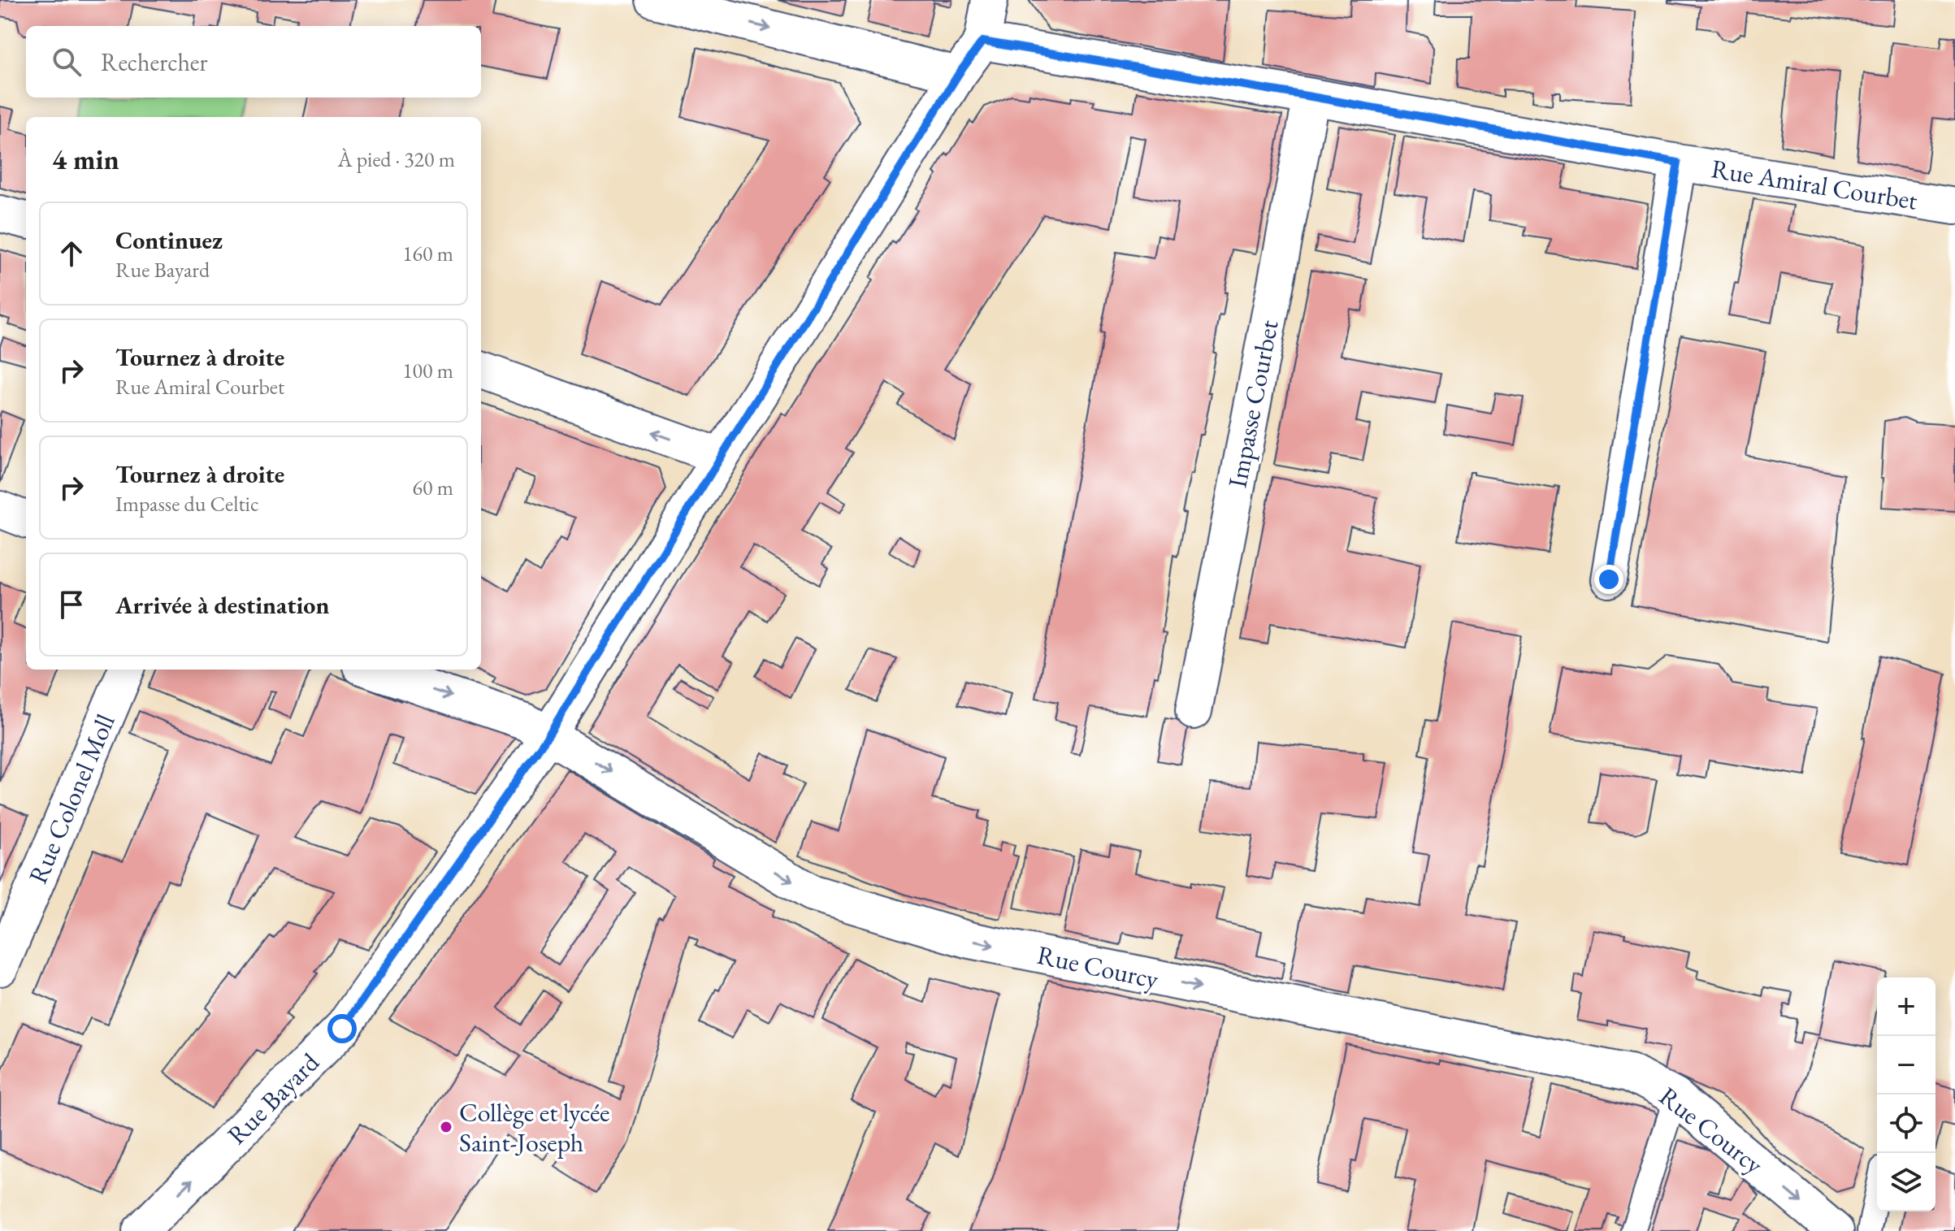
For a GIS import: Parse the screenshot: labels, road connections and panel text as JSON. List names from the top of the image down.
{
  "streets": {
    "street": [
      "Rue Amiral Courbet",
      "Impasse Courbet",
      "Rue Colonel Moll",
      "Rue Courcy",
      "Rue Bayard"
    ]
  },
  "crossings": [
    ["Rue Amiral Courbet", "Impasse Courbet"],
    ["Rue Amiral Courbet", "Rue Bayard"],
    ["Rue Courcy", "Rue Bayard"]
  ],
  "one_way": ["Rue Courcy", "Rue Bayard"],
  "places": ["Collège et lycée Saint-Joseph"],
  "page": {
    "search": "Rechercher",
    "heading": ["4 min", "À pied · 320 m"],
    "list": [
      ["Continuez", "Rue Bayard", "160 m"],
      ["Tournez à droite", "Rue Amiral Courbet", "100 m"],
      ["Tournez à droite", "Impasse du Celtic", "60 m"],
      "Arrivée à destination"
    ],
    "map_buttons": ["+", "−"]
  }
}
